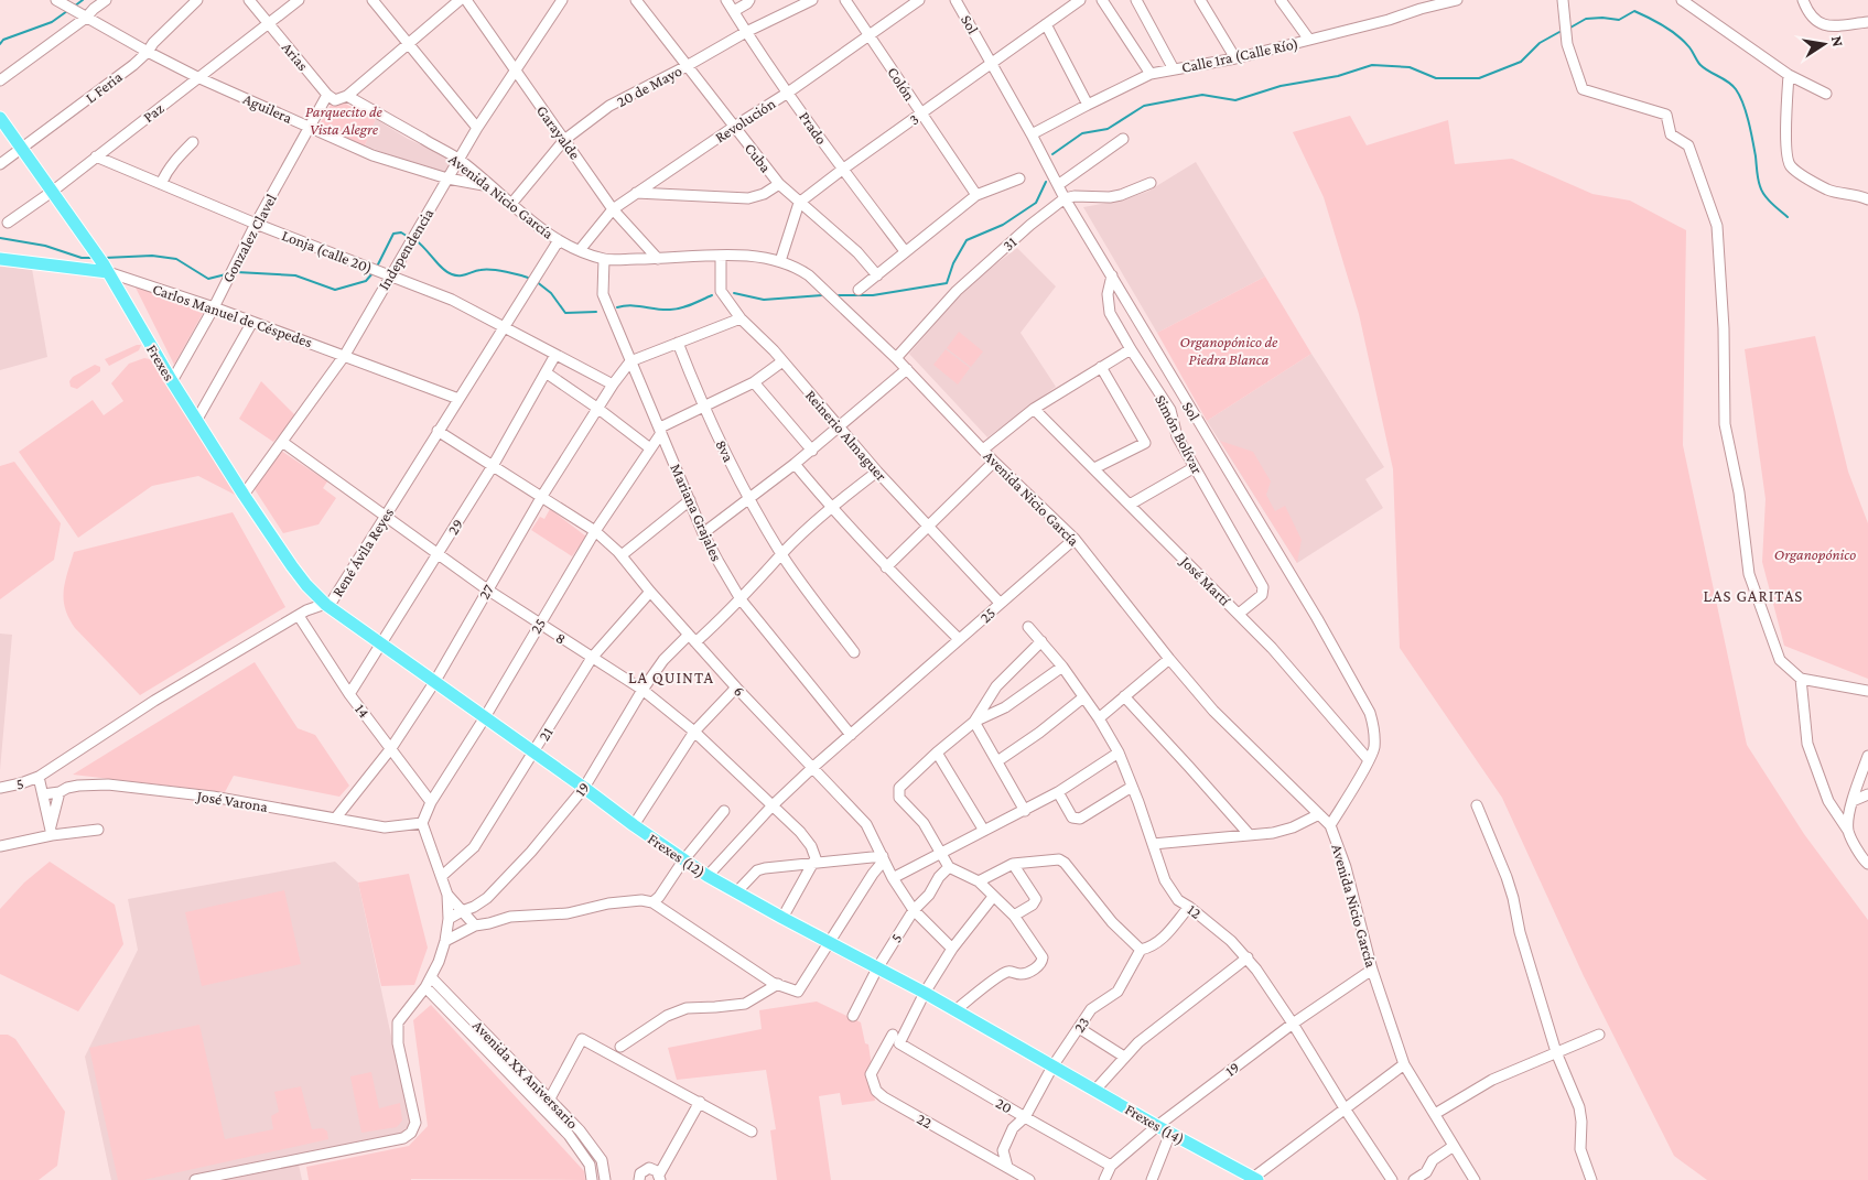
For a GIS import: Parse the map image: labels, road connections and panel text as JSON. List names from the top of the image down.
{
  "streets": {
    "main road": [
      "Carlos Manuel de Céspedes",
      "Frexes",
      "Frexes (12)",
      "Frexes (14)"
    ],
    "street": [
      "Sol",
      "Calle 1ra (Calle Río)",
      "Arias",
      "Colón",
      "20 de Mayo",
      "L Feria",
      "Aguilera",
      "Paz",
      "3",
      "Revolución",
      "Prado",
      "Garayalde",
      "Cuba",
      "Avenida Nicio García",
      "Gonzalez Clavel",
      "31",
      "Independencia",
      "Lonja (calle 20)",
      "Simón Bolívar",
      "Reinerio Almaguer",
      "8va",
      "Mariana Grajales",
      "29",
      "René Ávila Reyes",
      "José Martí",
      "27",
      "25",
      "8",
      "6",
      "14",
      "21",
      "5",
      "19",
      "José Varona",
      "12",
      "23",
      "Avenida XX Aniversario",
      "20",
      "22"
    ]
  },
  "crossings": [
    ["Sol", "Calle 1ra (Calle Río)"],
    ["Sol", "3"],
    ["Sol", "Avenida Nicio García"],
    ["Sol", "31"],
    ["Sol", "Simón Bolívar"],
    ["Sol", "José Martí"],
    ["Arias", "Paz"],
    ["Arias", "Gonzalez Clavel"],
    ["Colón", "3"],
    ["Colón", "Revolución"],
    ["20 de Mayo", "Prado"],
    ["20 de Mayo", "Garayalde"],
    ["20 de Mayo", "Cuba"],
    ["20 de Mayo", "Avenida Nicio García"],
    ["L Feria", "Aguilera"],
    ["L Feria", "Frexes"],
    ["Aguilera", "Paz"],
    ["Aguilera", "Avenida Nicio García"],
    ["Aguilera", "Gonzalez Clavel"],
    ["Aguilera", "Independencia"],
    ["Paz", "Lonja (calle 20)"],
    ["Paz", "Frexes"],
    ["3", "Prado"],
    ["3", "Cuba"],
    ["Revolución", "Prado"],
    ["Revolución", "Garayalde"],
    ["Revolución", "Cuba"],
    ["Revolución", "Avenida Nicio García"],
    ["Garayalde", "Avenida Nicio García"],
    ["Garayalde", "Independencia"],
    ["Avenida Nicio García", "31"],
    ["Avenida Nicio García", "Independencia"],
    ["Avenida Nicio García", "Reinerio Almaguer"],
    ["Avenida Nicio García", "Mariana Grajales"],
    ["Avenida Nicio García", "René Ávila Reyes"],
    ["Avenida Nicio García", "25"],
    ["Avenida Nicio García", "19"],
    ["Gonzalez Clavel", "Lonja (calle 20)"],
    ["Gonzalez Clavel", "Carlos Manuel de Céspedes"],
    ["Gonzalez Clavel", "Frexes"],
    ["Independencia", "Lonja (calle 20)"],
    ["Independencia", "Carlos Manuel de Céspedes"],
    ["Independencia", "Frexes"],
    ["Independencia", "8"],
    ["Lonja (calle 20)", "29"],
    ["Lonja (calle 20)", "René Ávila Reyes"],
    ["Lonja (calle 20)", "27"],
    ["Carlos Manuel de Céspedes", "Frexes"],
    ["Carlos Manuel de Céspedes", "René Ávila Reyes"],
    ["Frexes", "René Ávila Reyes"],
    ["Frexes", "Frexes (12)"],
    ["Simón Bolívar", "José Martí"],
    ["Reinerio Almaguer", "25"],
    ["Mariana Grajales", "27"],
    ["Mariana Grajales", "25"],
    ["29", "8"],
    ["29", "6"],
    ["29", "14"],
    ["29", "Frexes (12)"],
    ["René Ávila Reyes", "8"],
    ["René Ávila Reyes", "6"],
    ["René Ávila Reyes", "14"],
    ["René Ávila Reyes", "5"],
    ["René Ávila Reyes", "Frexes (12)"],
    ["27", "8"],
    ["27", "6"],
    ["27", "14"],
    ["27", "José Varona"],
    ["27", "Frexes (12)"],
    ["25", "8"],
    ["25", "6"],
    ["25", "14"],
    ["25", "José Varona"],
    ["25", "Frexes (12)"],
    ["8", "21"],
    ["8", "19"],
    ["6", "21"],
    ["6", "5"],
    ["6", "19"],
    ["21", "Frexes (12)"],
    ["5", "Frexes (12)"],
    ["19", "Frexes (12)"],
    ["19", "12"],
    ["19", "20"],
    ["19", "Frexes (14)"],
    ["Frexes (12)", "23"],
    ["Frexes (12)", "20"],
    ["Frexes (12)", "Frexes (14)"],
    ["23", "20"],
    ["23", "22"],
    ["23", "Frexes (14)"]
  ],
  "districts": ["LAS GARITAS", "LA QUINTA"],
  "parks": ["Parquecito de Vista Alegre", "Organopónico de Piedra Blanca", "Organopónico"],
  "north": "right"
}
